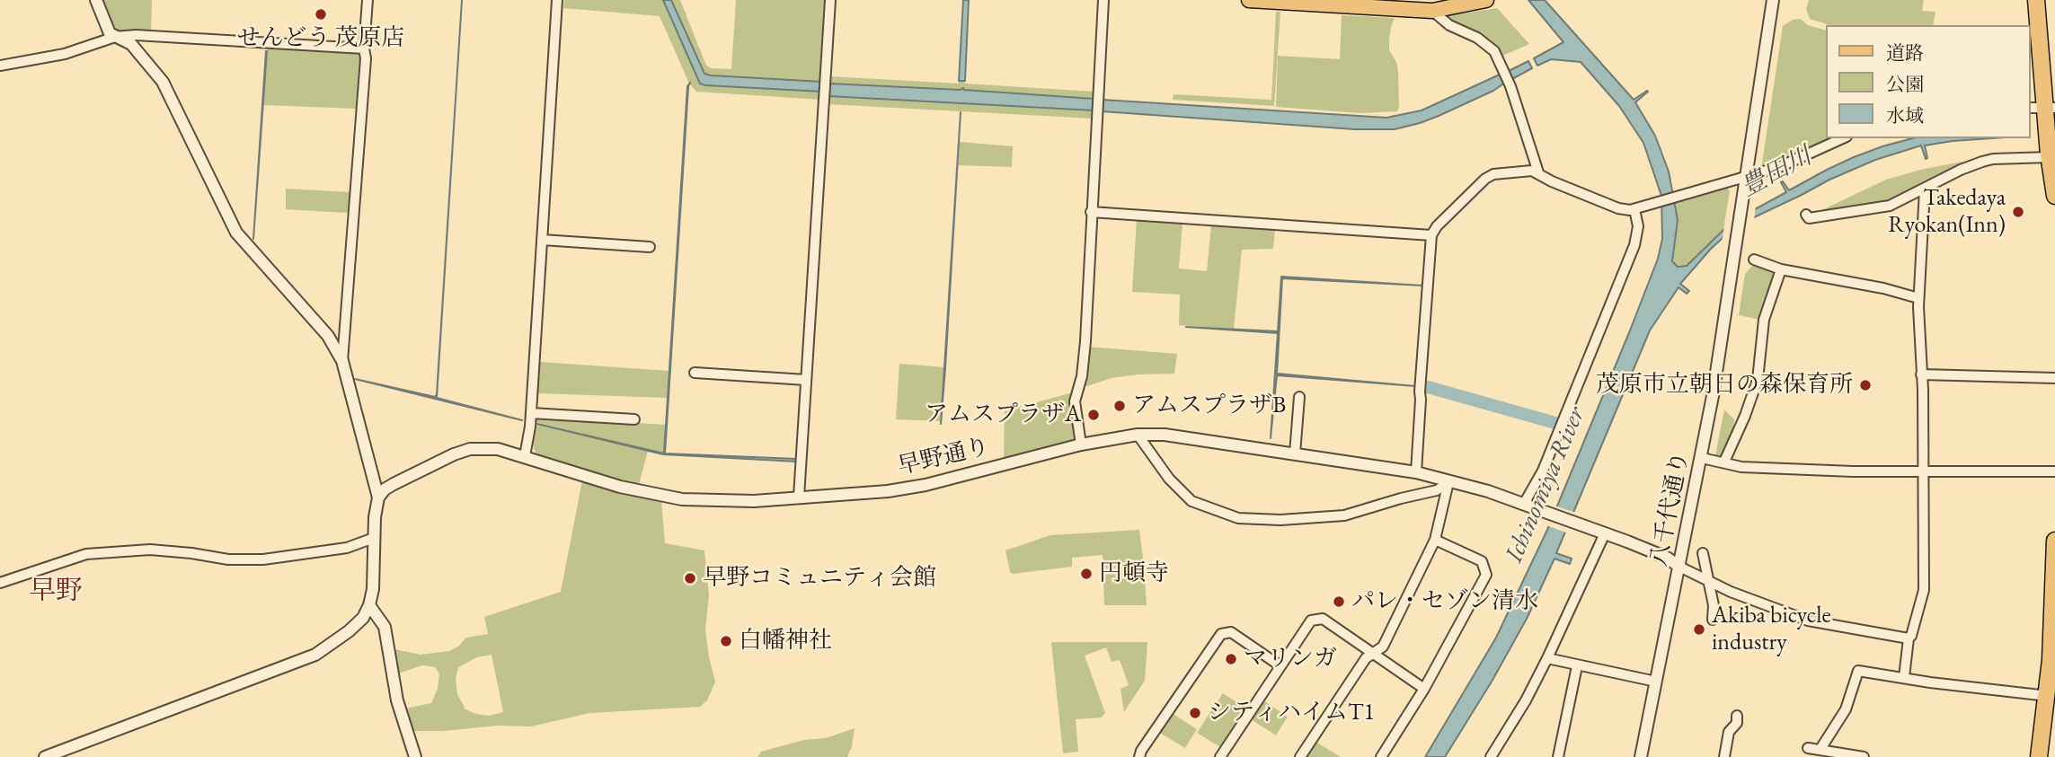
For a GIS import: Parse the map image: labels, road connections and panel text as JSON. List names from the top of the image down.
{
  "streets": {
    "street": ["早野通り", "八千代通り"]
  },
  "districts": ["早野"],
  "water": ["豊田川", "Ichinomiya River"],
  "places": [
    "せんどう 茂原店",
    "Takedaya Ryokan(Inn)",
    "茂原市立朝日の森保育所",
    "アムスプラザB",
    "アムスプラザA",
    "円頓寺",
    "早野コミュニティ会館",
    "パレ・セゾン清水",
    "Akiba bicycle industry",
    "白幡神社",
    "マリンガ",
    "シティハイムT1"
  ],
  "legend": ["道路", "公園", "水域"]
}
